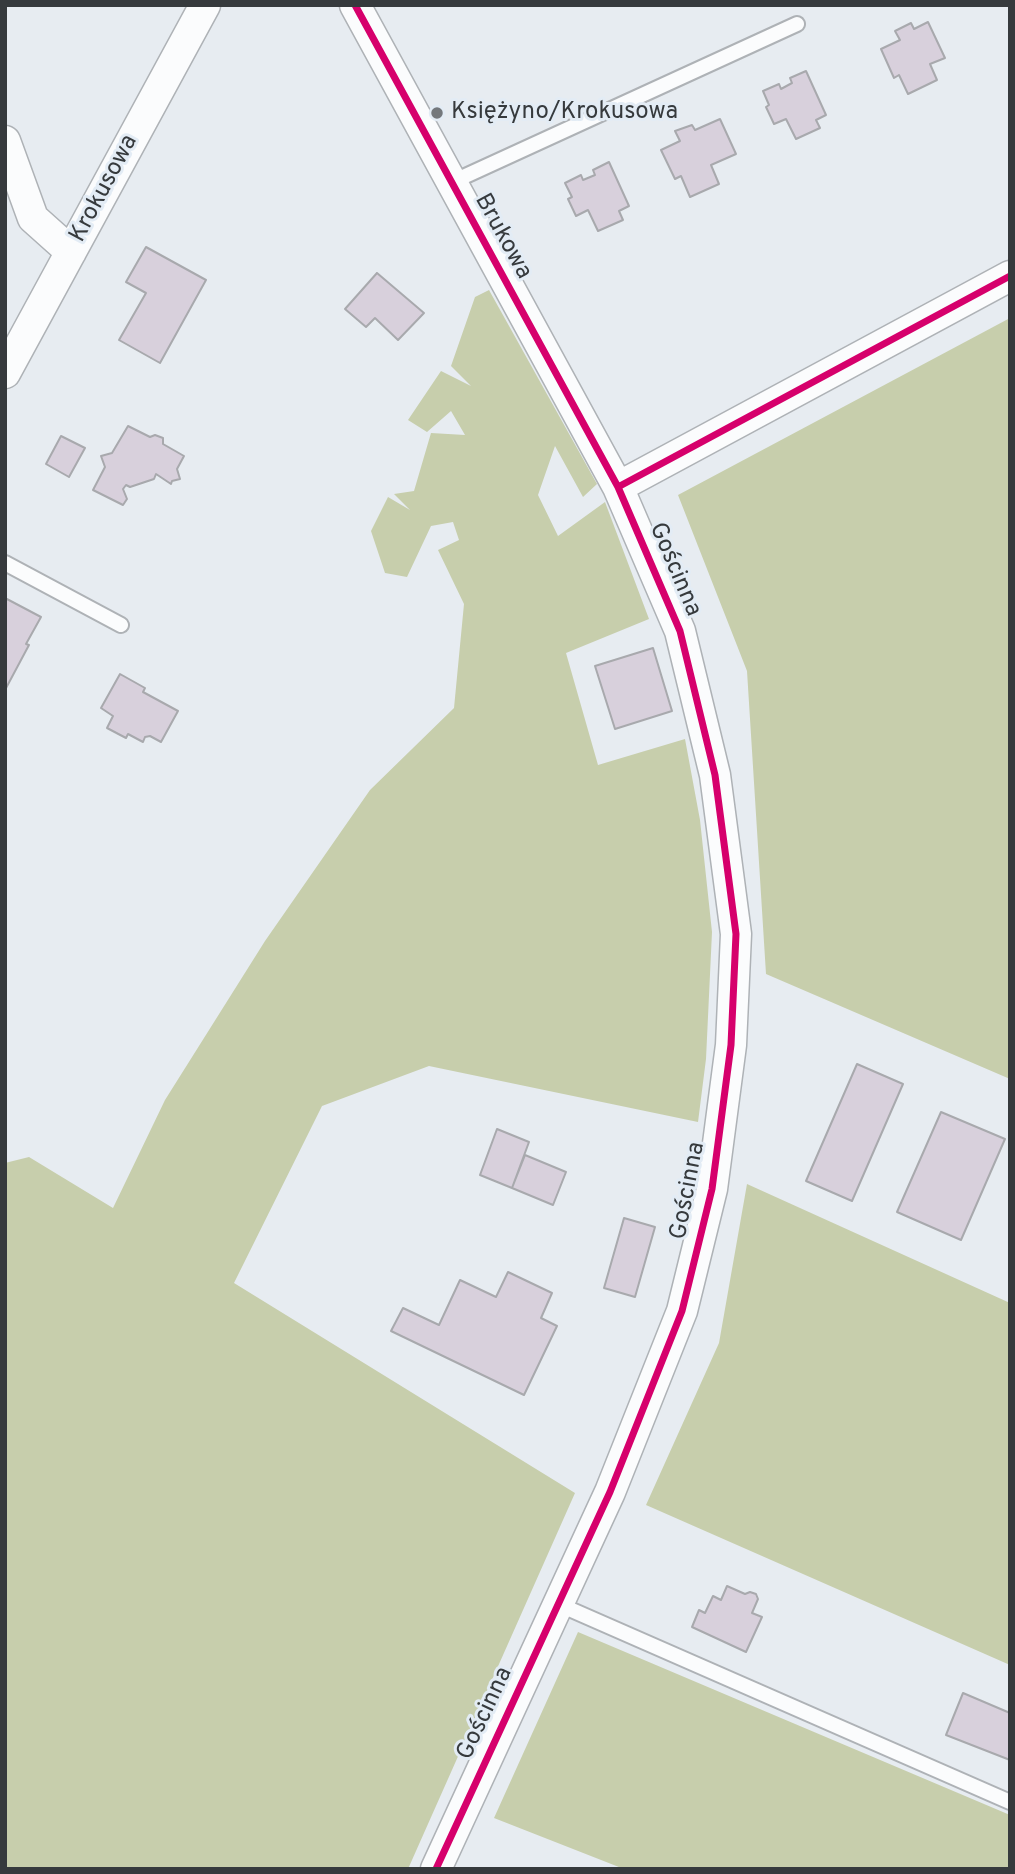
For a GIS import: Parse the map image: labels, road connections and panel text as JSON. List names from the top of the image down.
{
  "streets": {
    "street": ["Krokusowa", "Brukowa", "Gościnna"]
  },
  "crossings": [
    ["Brukowa", "Gościnna"]
  ],
  "places": ["Księżyno/Krokusowa"]
}
